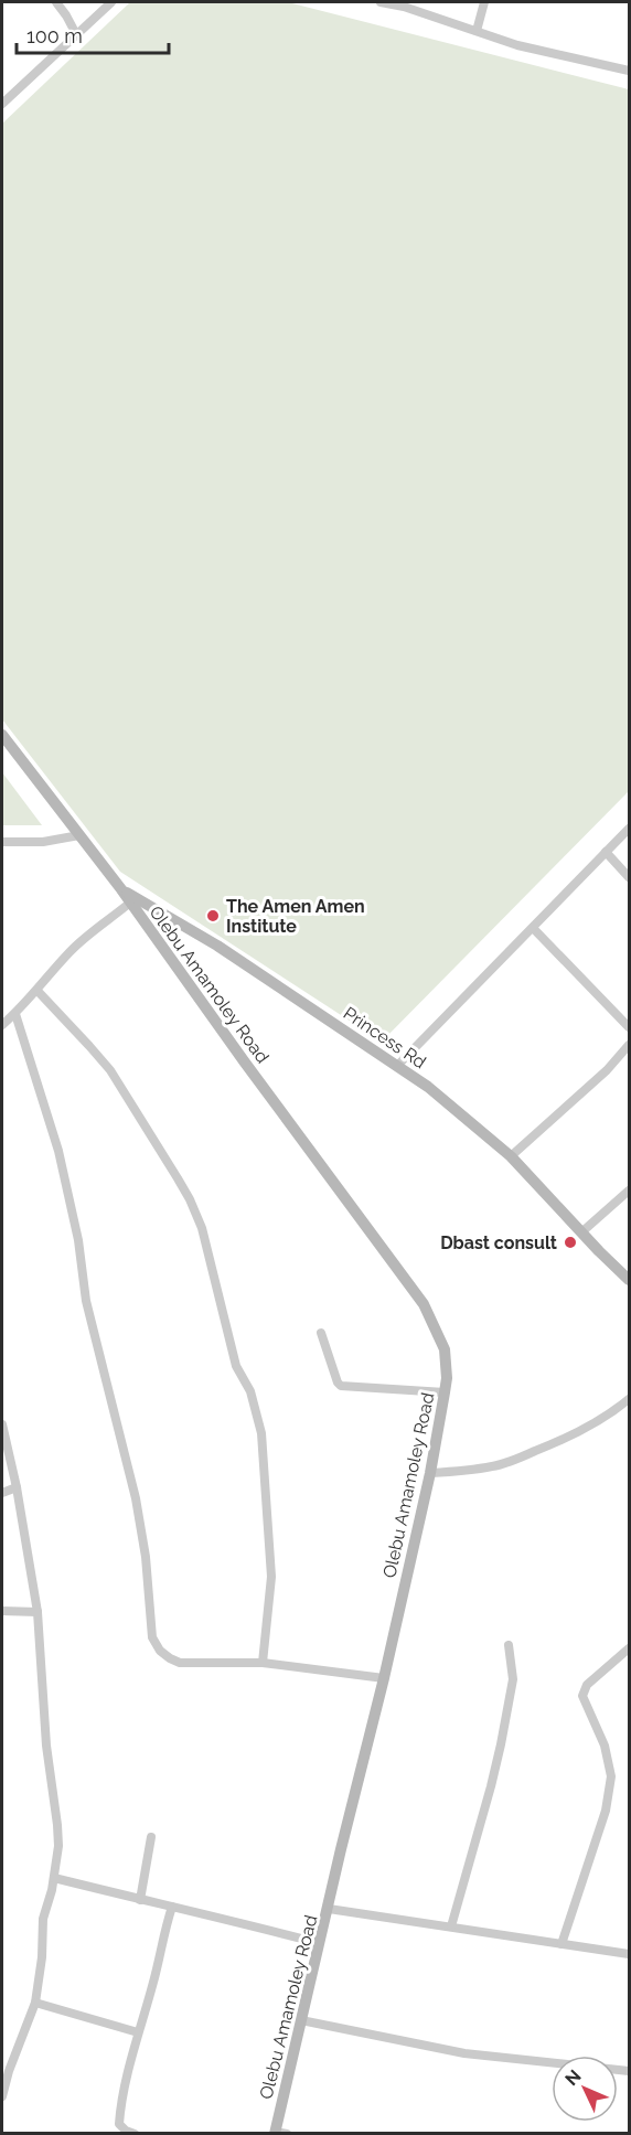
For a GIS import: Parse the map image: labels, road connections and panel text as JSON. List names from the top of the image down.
{
  "streets": {
    "street": ["Olebu Amamoley Road", "Princess Rd"]
  },
  "crossings": [
    ["Olebu Amamoley Road", "Princess Rd"]
  ],
  "places": ["The Amen Amen Institute", "Dbast consult"],
  "scale_bar": "100 m",
  "north": "top left"
}
